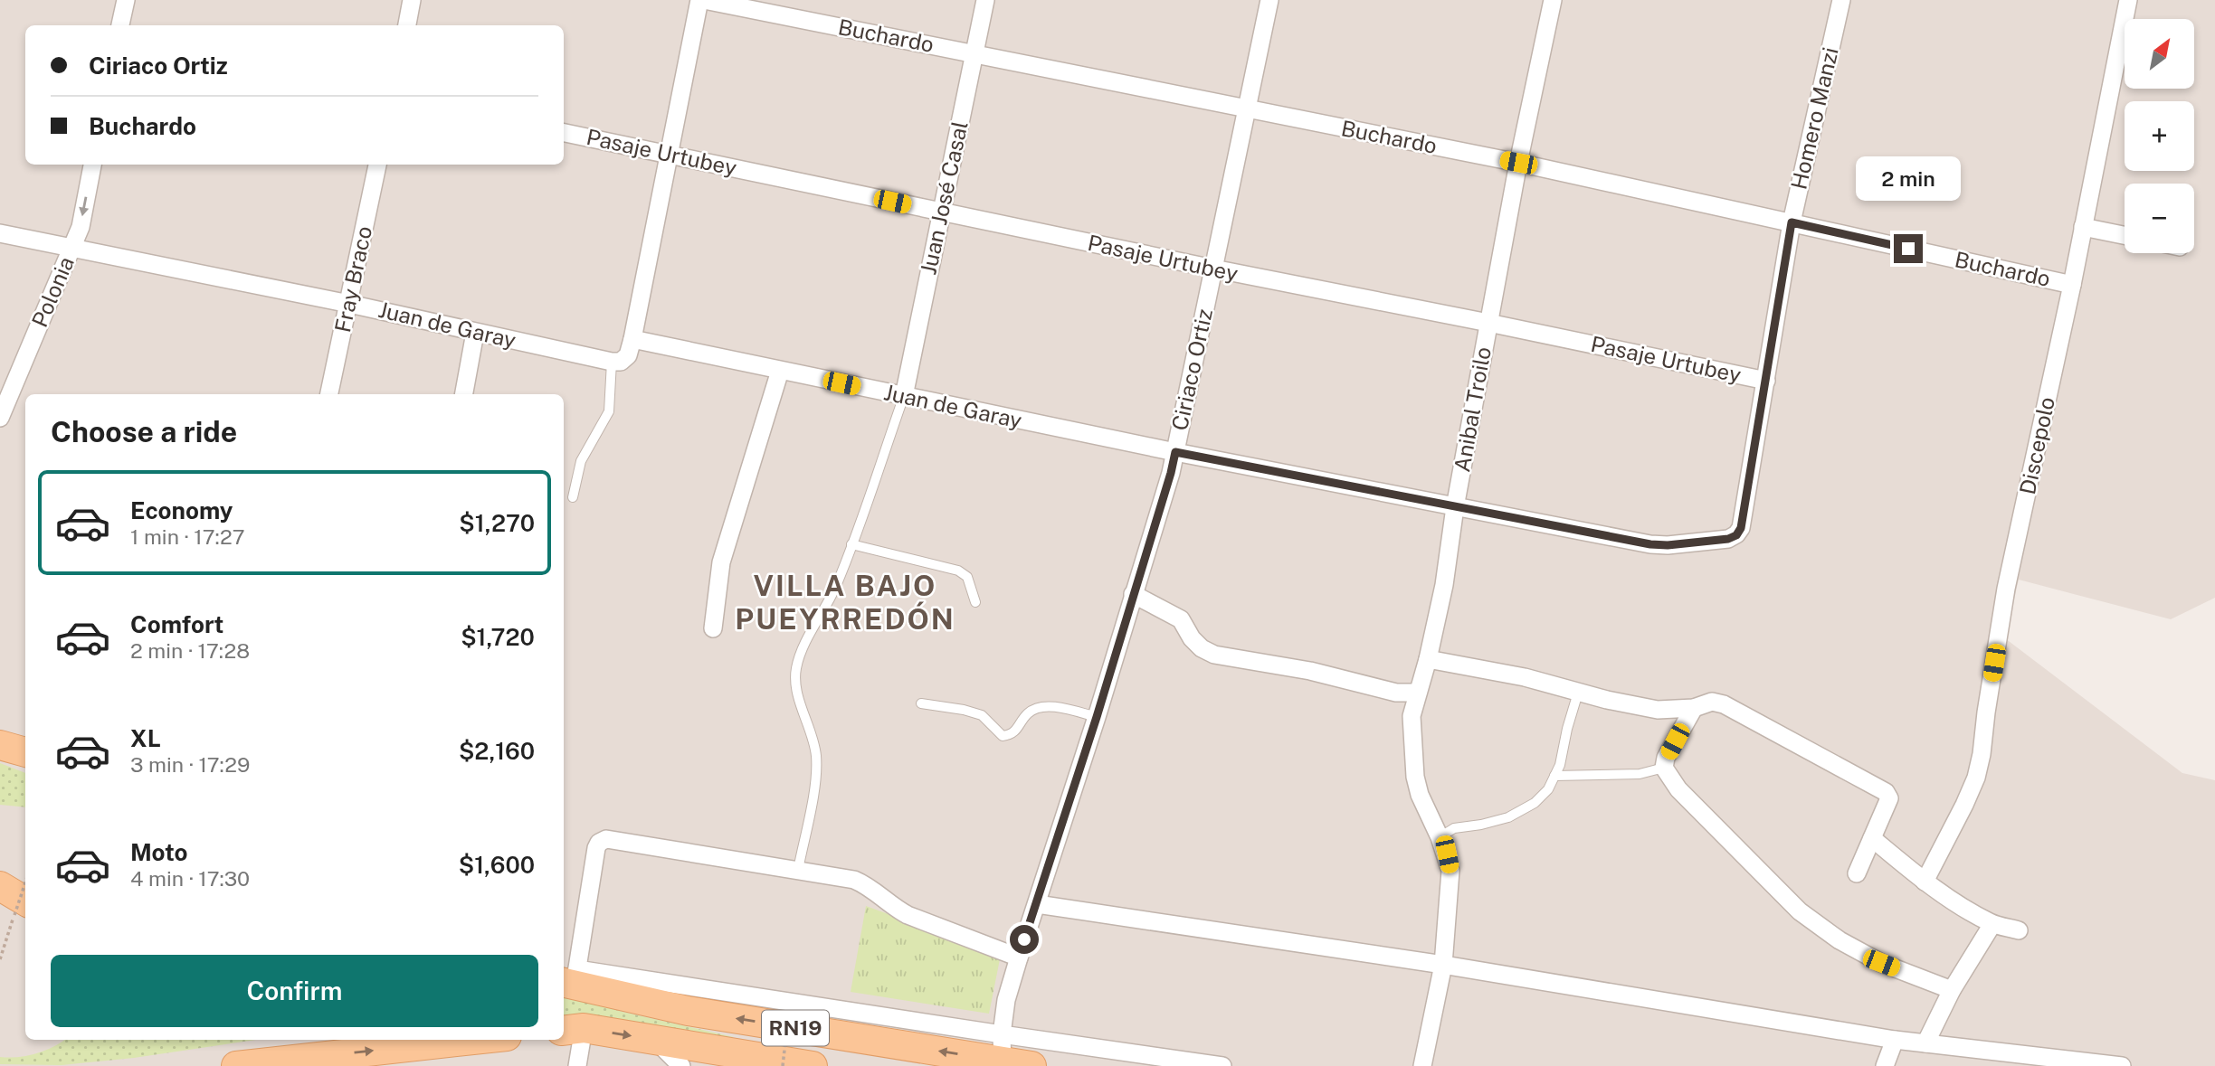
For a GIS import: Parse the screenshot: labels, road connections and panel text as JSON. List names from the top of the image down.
{
  "streets": {
    "main road": ["RN19"],
    "street": [
      "Buchardo",
      "Homero Manzi",
      "Pasaje Urtubey",
      "Juan José Casal",
      "Fray Braco",
      "Polonia",
      "Juan de Garay",
      "Ciriaco Ortiz",
      "Anibal Troilo",
      "Discepolo"
    ]
  },
  "crossings": [
    ["Buchardo", "Homero Manzi"],
    ["Buchardo", "Juan José Casal"],
    ["Buchardo", "Ciriaco Ortiz"],
    ["Buchardo", "Anibal Troilo"],
    ["Buchardo", "Discepolo"],
    ["Homero Manzi", "Pasaje Urtubey"],
    ["Homero Manzi", "Juan de Garay"],
    ["Pasaje Urtubey", "Juan José Casal"],
    ["Pasaje Urtubey", "Ciriaco Ortiz"],
    ["Pasaje Urtubey", "Anibal Troilo"],
    ["Juan José Casal", "Juan de Garay"],
    ["Fray Braco", "Juan de Garay"],
    ["Polonia", "Juan de Garay"],
    ["Juan de Garay", "Ciriaco Ortiz"],
    ["Juan de Garay", "Anibal Troilo"],
    ["Ciriaco Ortiz", "RN19"]
  ],
  "districts": ["VILLA BAJO PUEYRREDÓN"],
  "north": "top right",
  "page": {
    "map_buttons": ["+", "−"],
    "banner": ["Ciriaco Ortiz", "Buchardo"],
    "bubble": "2 min",
    "heading": "Choose a ride",
    "list": [
      {
        "name": "Economy",
        "note": "1 min · 17:27",
        "value": "$1,270"
      },
      {
        "name": "Comfort",
        "note": "2 min · 17:28",
        "value": "$1,720"
      },
      {
        "name": "XL",
        "note": "3 min · 17:29",
        "value": "$2,160"
      },
      {
        "name": "Moto",
        "note": "4 min · 17:30",
        "value": "$1,600"
      }
    ],
    "buttons": "Confirm"
  }
}
